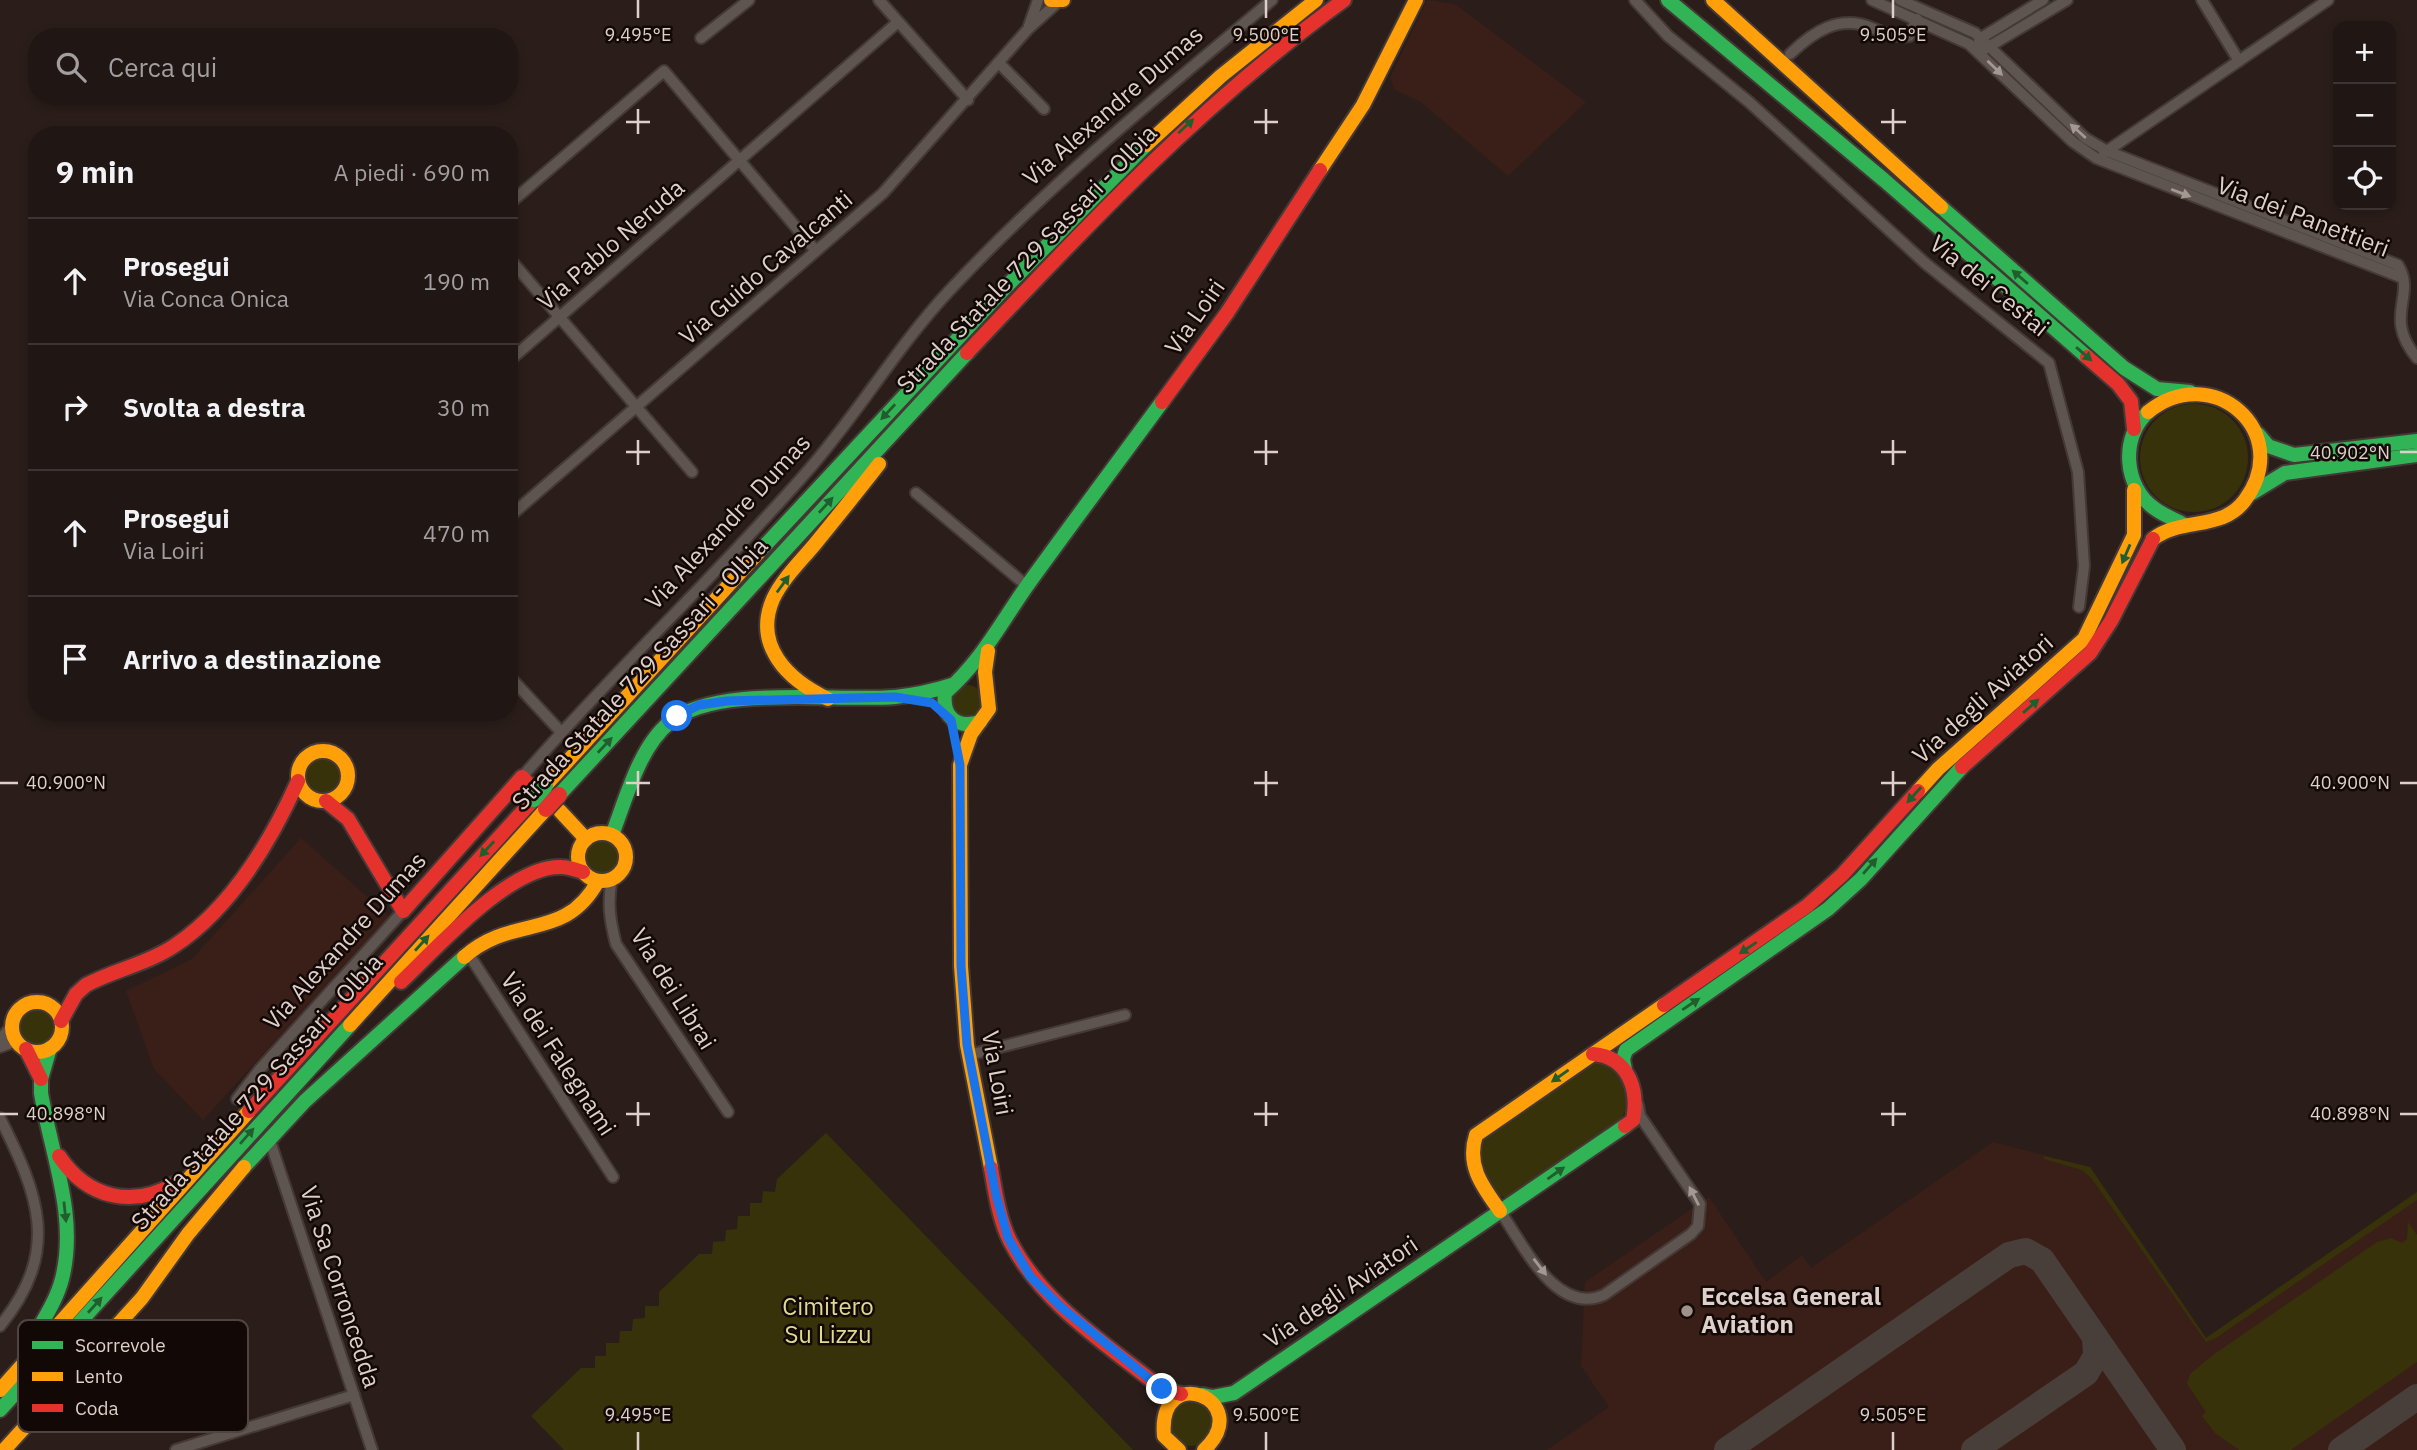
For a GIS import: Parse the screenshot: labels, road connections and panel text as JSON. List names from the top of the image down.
{
  "streets": {
    "main road": [
      "Via Alexandre Dumas",
      "Strada Statale 729 Sassari - Olbia",
      "Via Loiri",
      "Via degli Aviatori"
    ],
    "street": [
      "Via dei Panettieri",
      "Via Pablo Neruda",
      "Via Guido Cavalcanti",
      "Via dei Cestai",
      "Via dei Librai",
      "Via dei Falegnami",
      "Via Sa Corroncedda"
    ]
  },
  "parks": ["Cimitero Su Lizzu"],
  "places": ["Eccelsa General Aviation"],
  "legend": ["Scorrevole", "Lento", "Coda"],
  "page": {
    "map_buttons": ["+", "−"],
    "search": "Cerca qui",
    "heading": ["9 min", "A piedi · 690 m"],
    "list": [
      ["Prosegui", "Via Conca Onica", "190 m"],
      ["Svolta a destra", "30 m"],
      ["Prosegui", "Via Loiri", "470 m"],
      "Arrivo a destinazione"
    ]
  },
  "coordinates": [
    "9.495°E",
    "9.500°E",
    "9.505°E",
    "40.902°N",
    "40.900°N",
    "40.898°N"
  ]
}
